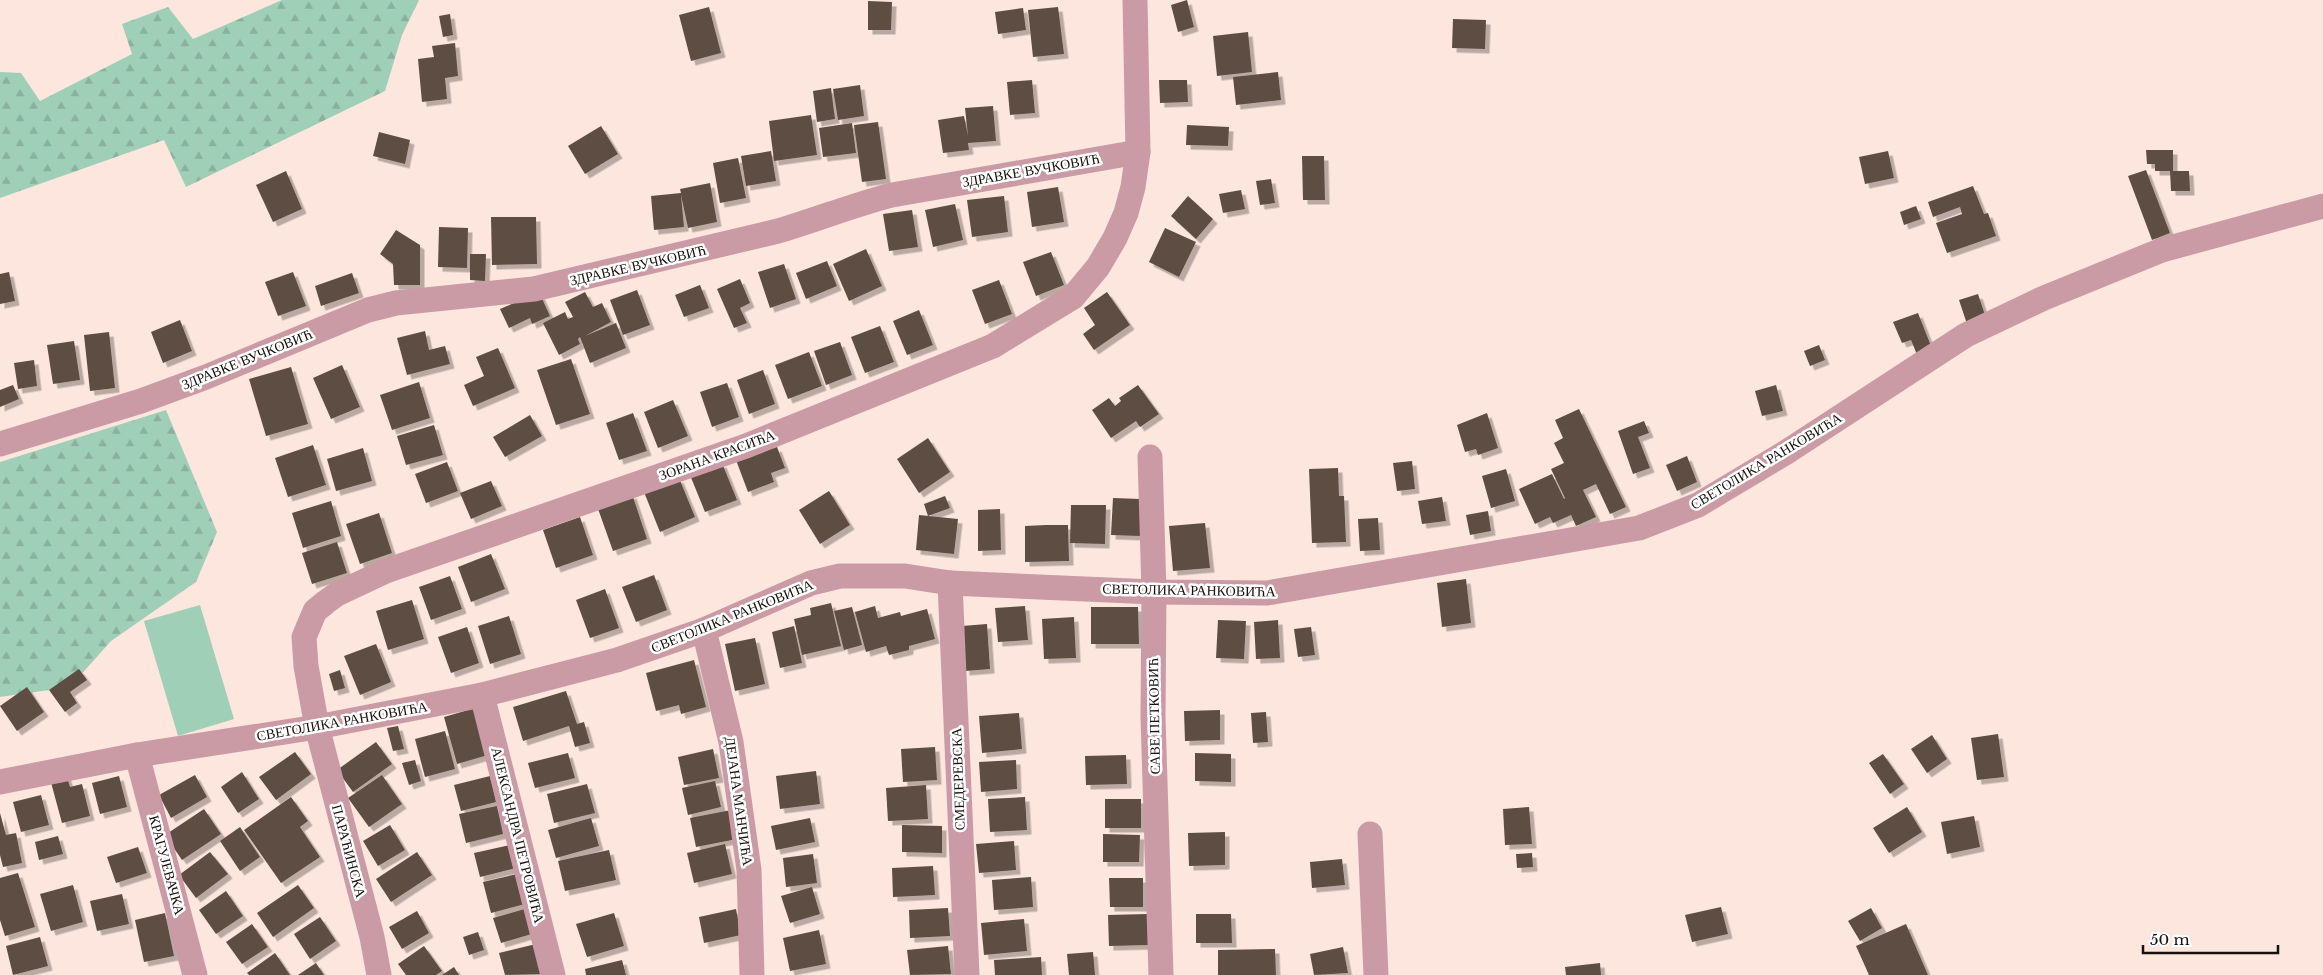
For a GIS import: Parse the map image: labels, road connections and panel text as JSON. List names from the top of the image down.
{
  "streets": {
    "street": [
      "ЗДРАВКЕ ВУЧКОВИЋ",
      "ЗОРАНА КРАСИЋА",
      "СВЕТОЛИКА РАНКОВИЋА",
      "САВЕ ПЕТКОВИЋ",
      "СМЕДЕРЕВСКА",
      "ДЕЈАНА МАНЧИЋА",
      "АЛЕКСАНДРА ПЕТРОВИЋА",
      "ПАРАЋИНСКА",
      "КРАГУЈЕВАЧКА"
    ]
  },
  "crossings": [
    ["ЗДРАВКЕ ВУЧКОВИЋ", "ЗОРАНА КРАСИЋА"],
    ["ЗОРАНА КРАСИЋА", "СВЕТОЛИКА РАНКОВИЋА"],
    ["ЗОРАНА КРАСИЋА", "ПАРАЋИНСКА"],
    ["СВЕТОЛИКА РАНКОВИЋА", "САВЕ ПЕТКОВИЋ"],
    ["СВЕТОЛИКА РАНКОВИЋА", "СМЕДЕРЕВСКА"],
    ["СВЕТОЛИКА РАНКОВИЋА", "ДЕЈАНА МАНЧИЋА"],
    ["СВЕТОЛИКА РАНКОВИЋА", "АЛЕКСАНДРА ПЕТРОВИЋА"],
    ["СВЕТОЛИКА РАНКОВИЋА", "ПАРАЋИНСКА"],
    ["СВЕТОЛИКА РАНКОВИЋА", "КРАГУЈЕВАЧКА"]
  ],
  "scale_bar": "50 m"
}
